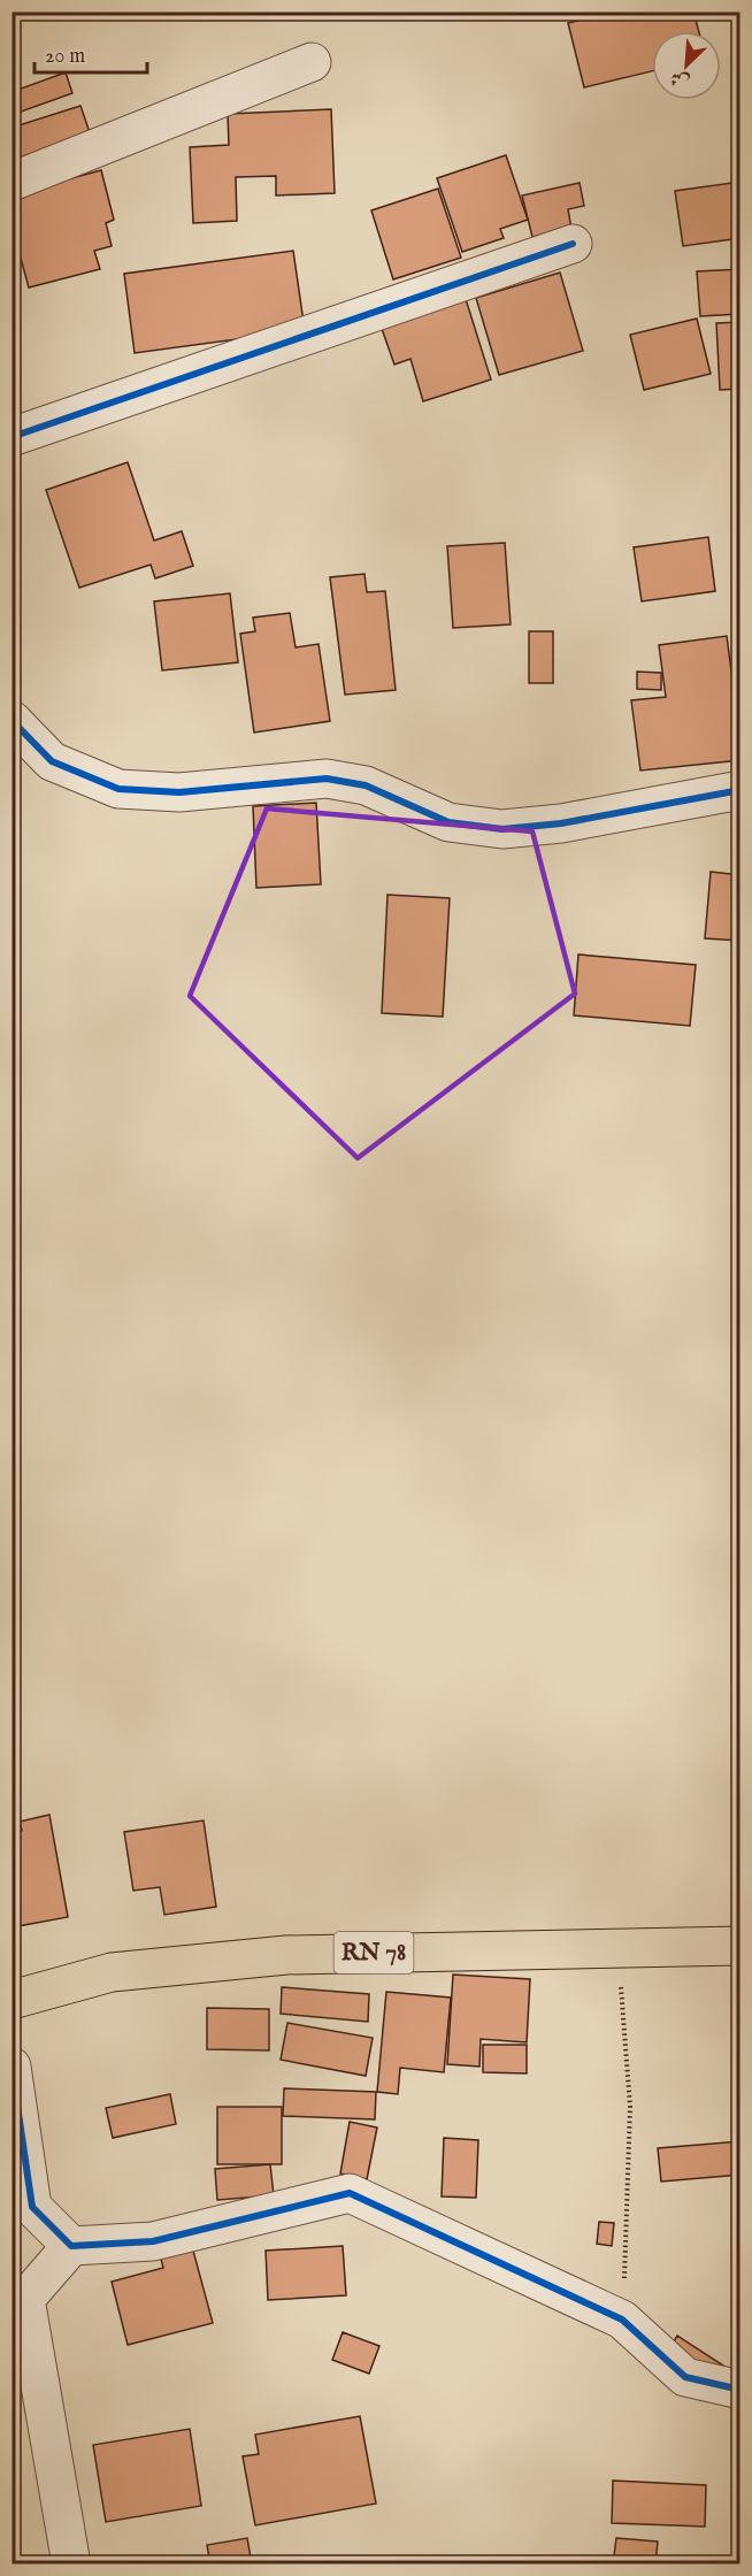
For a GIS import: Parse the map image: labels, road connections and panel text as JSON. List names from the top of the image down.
{
  "streets": {
    "main road": ["RN 78"]
  },
  "scale_bar": "20 m",
  "north": "bottom left"
}
